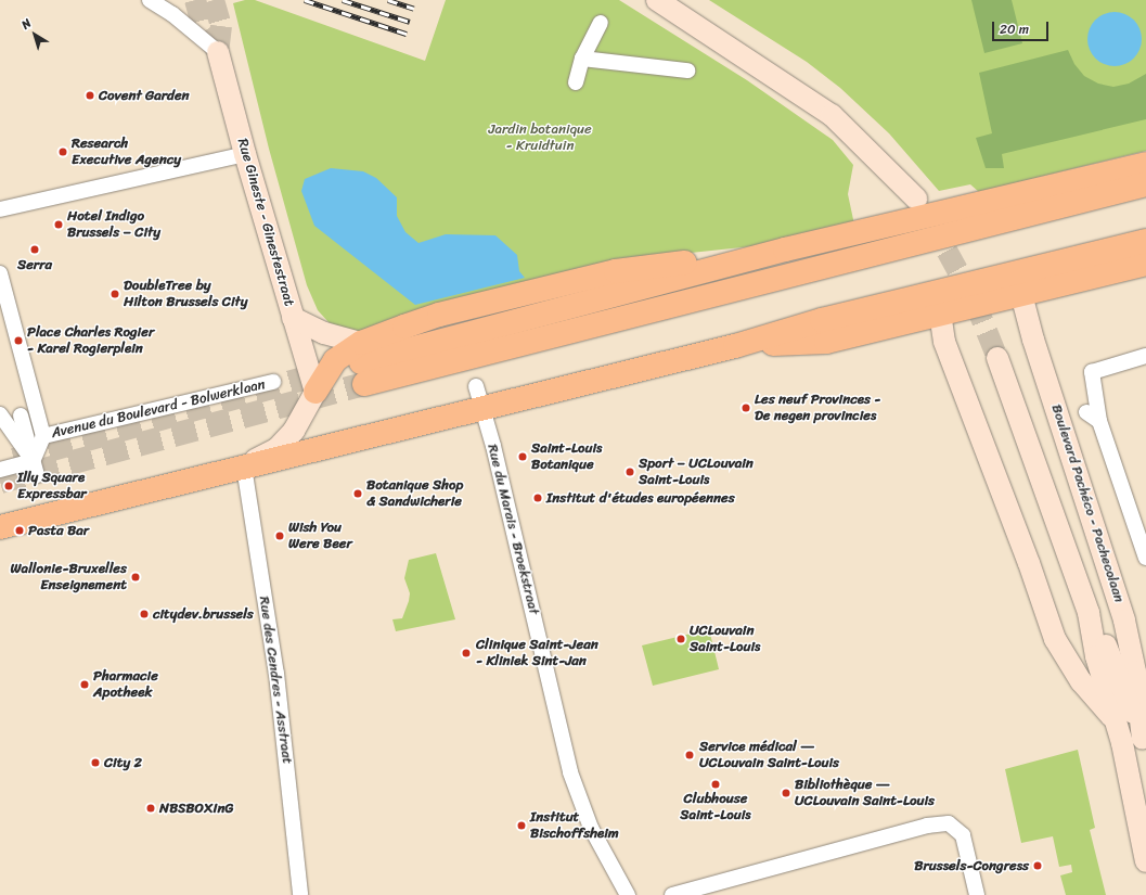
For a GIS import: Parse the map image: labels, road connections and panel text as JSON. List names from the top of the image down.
{
  "streets": {
    "street": [
      "Rue Gineste - Ginestestraat",
      "Avenue du Boulevard - Bolwerklaan",
      "Boulevard Pachéco - Pachecolaan",
      "Rue du Marais - Broekstraat",
      "Rue des Cendres - Asstraat"
    ]
  },
  "parks": ["Jardin botanique - Kruidtuin"],
  "places": [
    "Covent Garden",
    "Research Executive Agency",
    "Hotel Indigo Brussels – City",
    "Serra",
    "DoubleTree by Hilton Brussels City",
    "Place Charles Rogier - Karel Rogierplein",
    "Les neuf Provinces - De negen provincies",
    "Saint-Louis Botanique",
    "Sport – UCLouvain Saint-Louis",
    "Illy Square Expressbar",
    "Botanique Shop & Sandwicherie",
    "Institut d'études européennes",
    "Pasta Bar",
    "Wish You Were Beer",
    "Wallonie-Bruxelles Enseignement",
    "citydev.brussels",
    "UCLouvain Saint-Louis",
    "Clinique Saint-Jean - Kliniek Sint-Jan",
    "Pharmacie Apotheek",
    "Service médical — UCLouvain Saint-Louis",
    "City 2",
    "Clubhouse Saint-Louis",
    "Bibliothèque — UCLouvain Saint-Louis",
    "NBSBOXInG",
    "Institut Bischoffsheim",
    "Brussels-Congress"
  ],
  "scale_bar": "20 m",
  "north": "top left"
}
